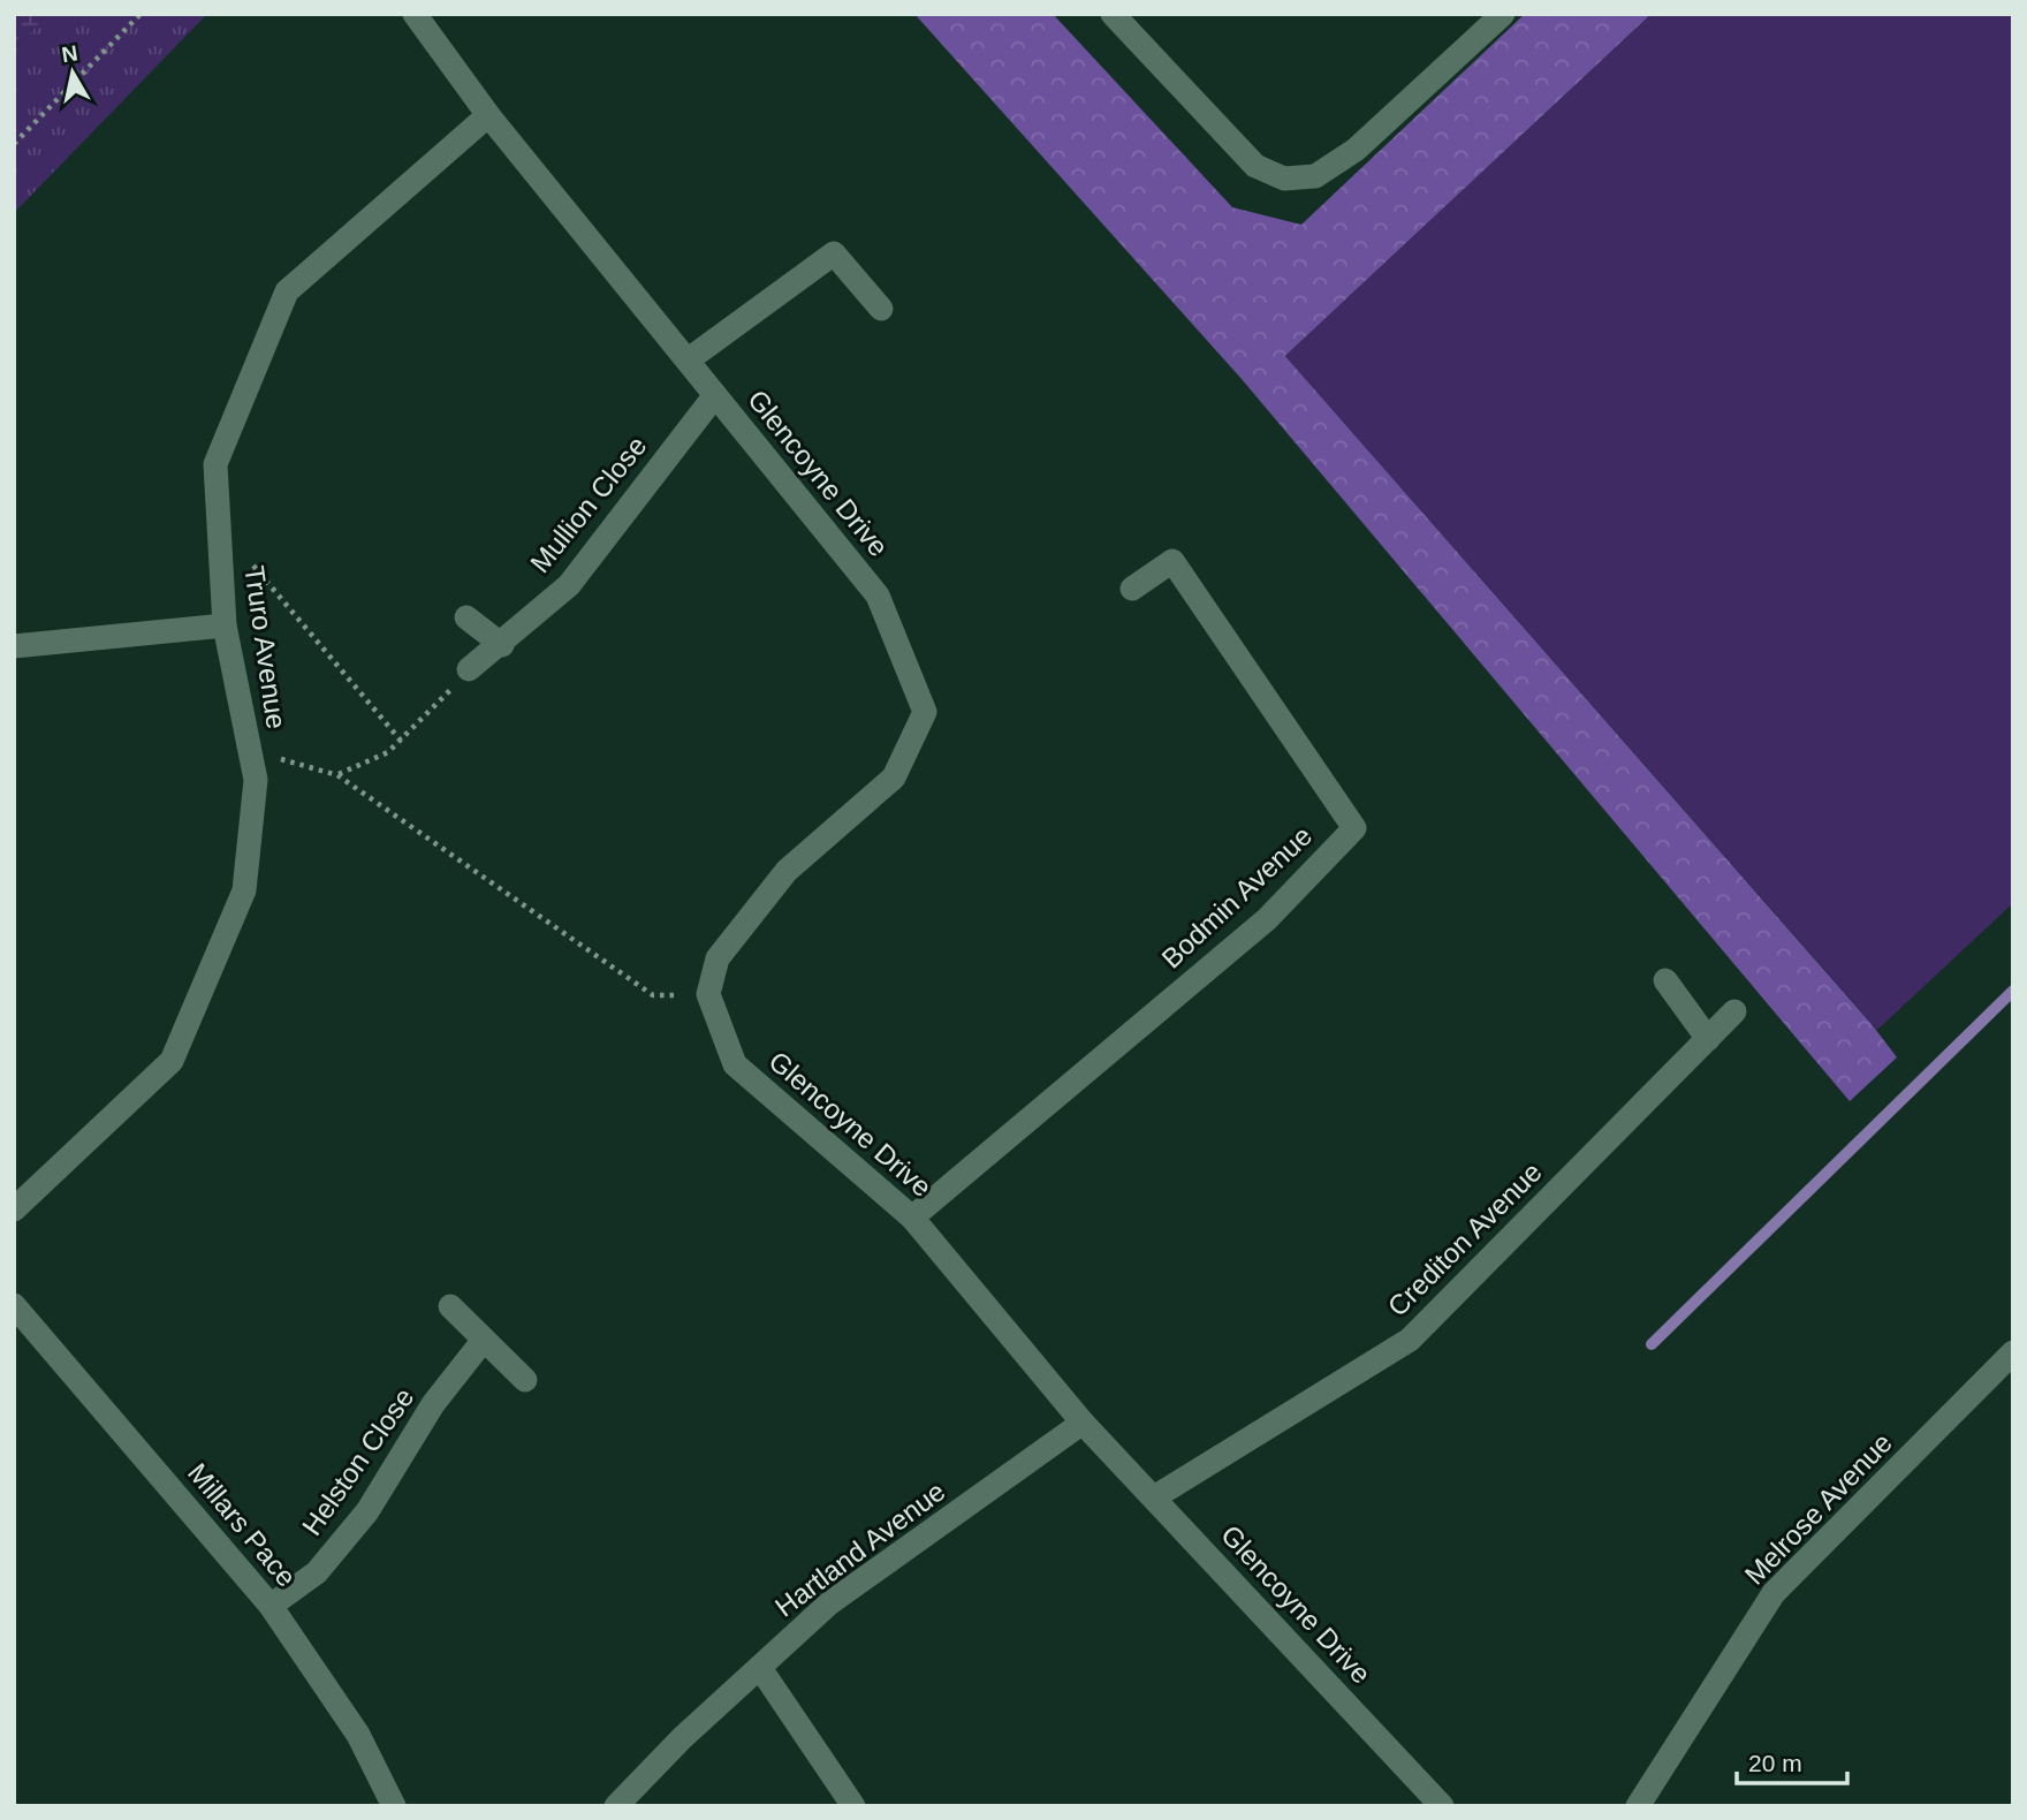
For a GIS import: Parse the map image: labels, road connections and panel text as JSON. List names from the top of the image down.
{
  "streets": {
    "street": [
      "Glencoyne Drive",
      "Mullion Close",
      "Truro Avenue",
      "Bodmin Avenue",
      "Crediton Avenue",
      "Helston Close",
      "Melrose Avenue",
      "Millars Pace",
      "Hartland Avenue"
    ]
  },
  "crossings": [
    ["Glencoyne Drive", "Mullion Close"],
    ["Glencoyne Drive", "Truro Avenue"],
    ["Glencoyne Drive", "Bodmin Avenue"],
    ["Glencoyne Drive", "Crediton Avenue"],
    ["Glencoyne Drive", "Hartland Avenue"],
    ["Helston Close", "Millars Pace"]
  ],
  "scale_bar": "20 m",
  "north": "top"
}
